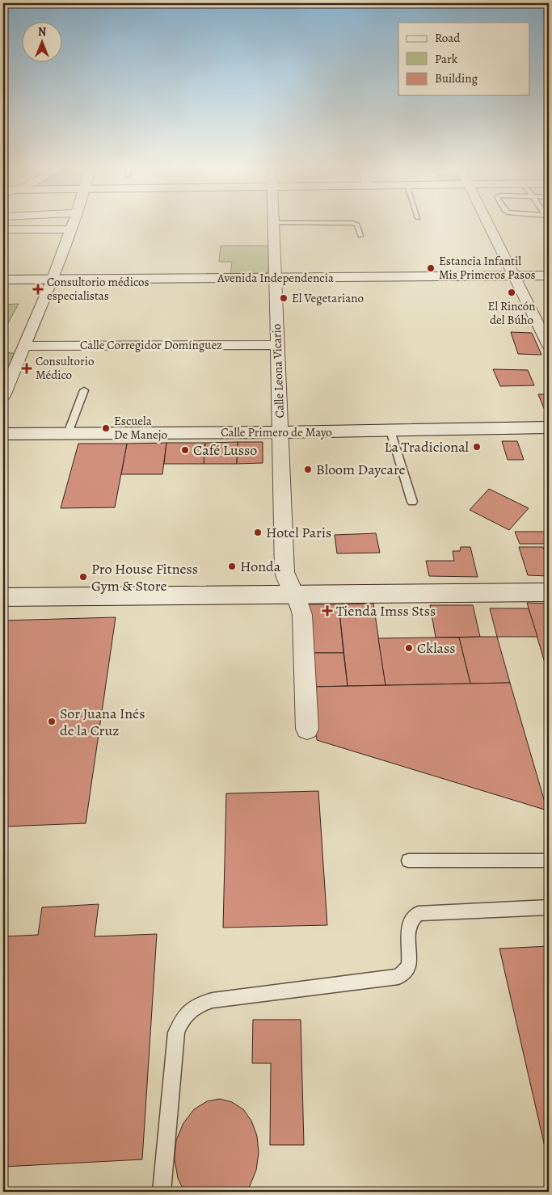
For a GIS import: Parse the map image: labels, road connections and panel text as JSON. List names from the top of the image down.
{
  "streets": {
    "main road": ["Avenida Independencia", "Calle Primero de Mayo"],
    "street": ["Calle Corregidor Domínguez", "Calle Leona Vicario"]
  },
  "crossings": [
    ["Avenida Independencia", "Calle Leona Vicario"],
    ["Calle Corregidor Domínguez", "Calle Leona Vicario"],
    ["Calle Leona Vicario", "Calle Primero de Mayo"]
  ],
  "places": {
    "other": [
      "Estancia Infantil Mis Primeros Pasos",
      "El Rincón del Búho",
      "El Vegetariano",
      "Escuela De Manejo",
      "La Tradicional",
      "Café Lusso",
      "Bloom Daycare",
      "Hotel Paris",
      "Honda",
      "Pro House Fitness Gym & Store",
      "Cklass",
      "Sor Juana Inés de la Cruz"
    ],
    "health": ["Consultorio médicos especialistas", "Consultorio Médico", "Tienda Imss Stss"]
  },
  "legend": ["Road", "Park", "Building"],
  "north": "top"
}
